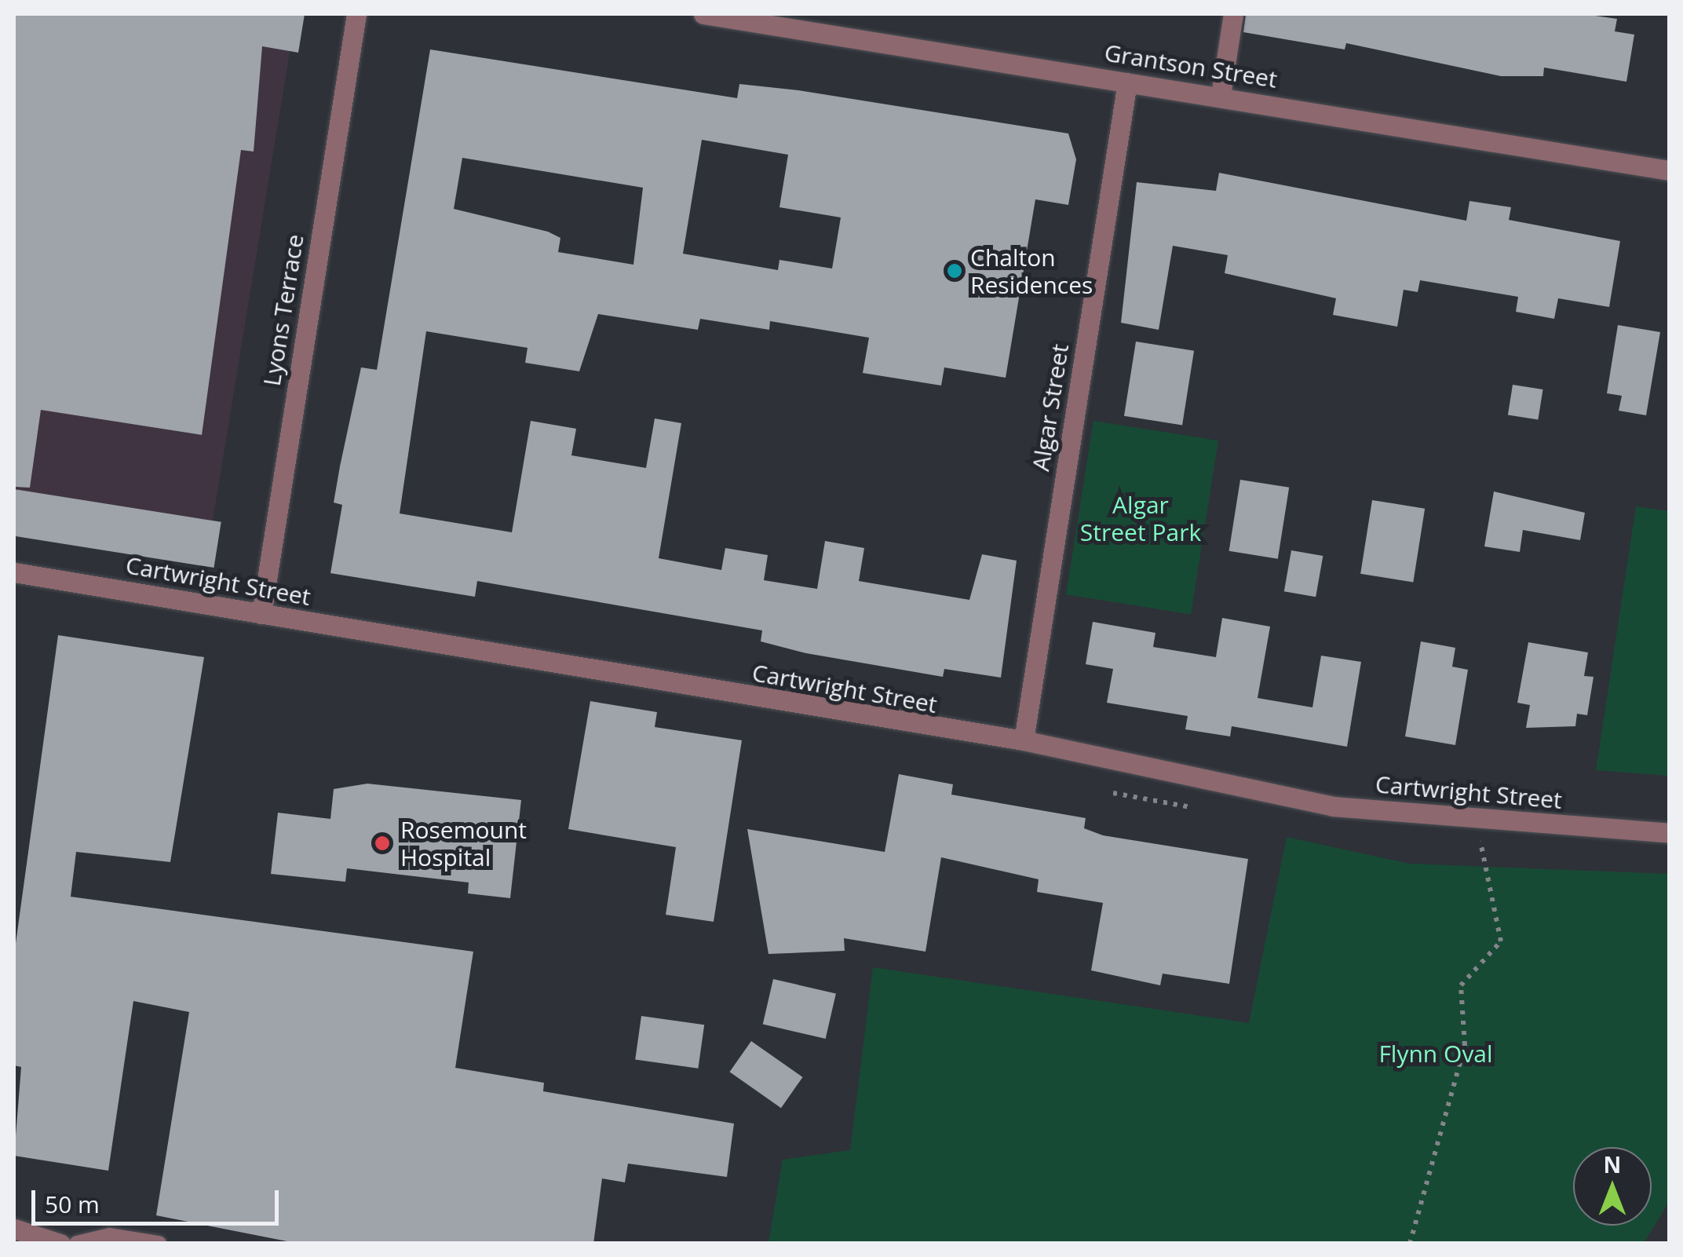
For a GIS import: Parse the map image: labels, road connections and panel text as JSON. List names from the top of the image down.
{
  "streets": {
    "street": [
      "Grantson Street",
      "Lyons Terrace",
      "Algar Street",
      "Cartwright Street"
    ]
  },
  "crossings": [
    ["Grantson Street", "Algar Street"],
    ["Lyons Terrace", "Cartwright Street"],
    ["Algar Street", "Cartwright Street"]
  ],
  "parks": ["Algar Street Park", "Flynn Oval"],
  "places": ["Chalton Residences", "Rosemount Hospital"],
  "scale_bar": "50 m",
  "north": "top"
}
